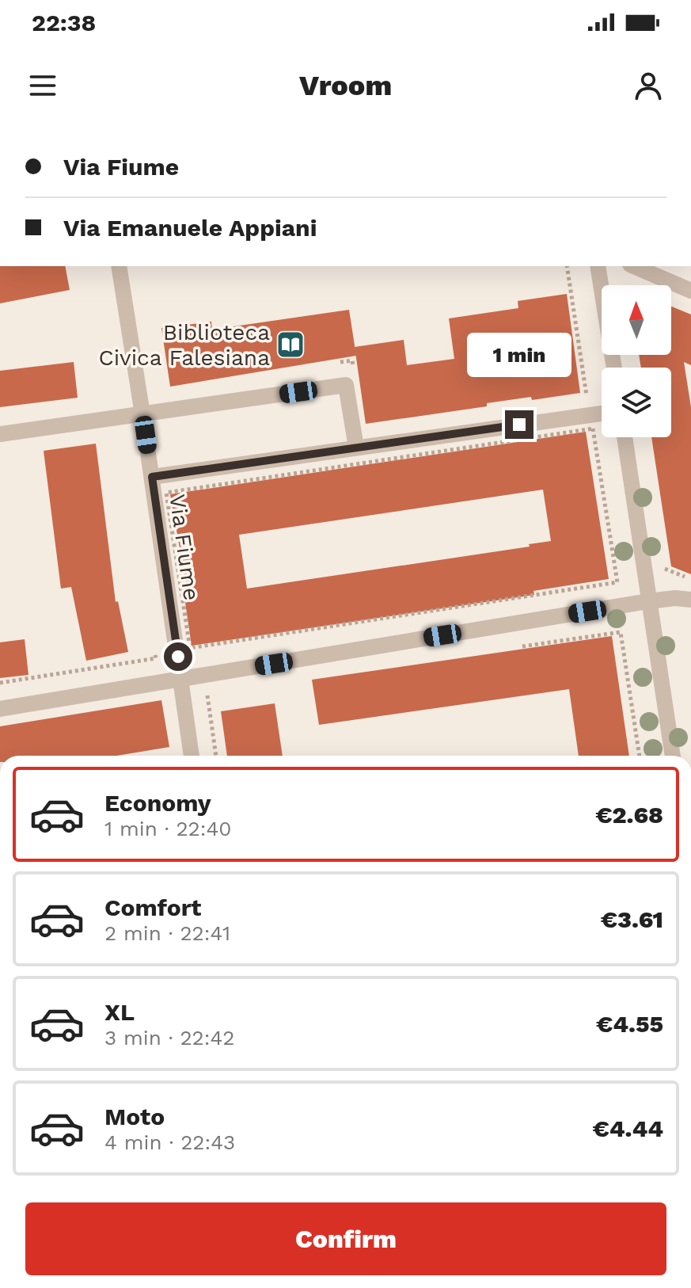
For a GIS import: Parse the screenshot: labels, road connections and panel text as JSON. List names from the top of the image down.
{
  "streets": {
    "street": ["Via Fiume"]
  },
  "places": {
    "library": ["Biblioteca Civica Falesiana"]
  },
  "north": "top",
  "page": {
    "status": "22:38",
    "header": "Vroom",
    "banner": ["Via Fiume", "Via Emanuele Appiani"],
    "bubble": "1 min",
    "list": [
      {
        "name": "Economy",
        "note": "1 min · 22:40",
        "value": "€2.68"
      },
      {
        "name": "Comfort",
        "note": "2 min · 22:41",
        "value": "€3.61"
      },
      {
        "name": "XL",
        "note": "3 min · 22:42",
        "value": "€4.55"
      },
      {
        "name": "Moto",
        "note": "4 min · 22:43",
        "value": "€4.44"
      }
    ],
    "buttons": "Confirm"
  }
}
